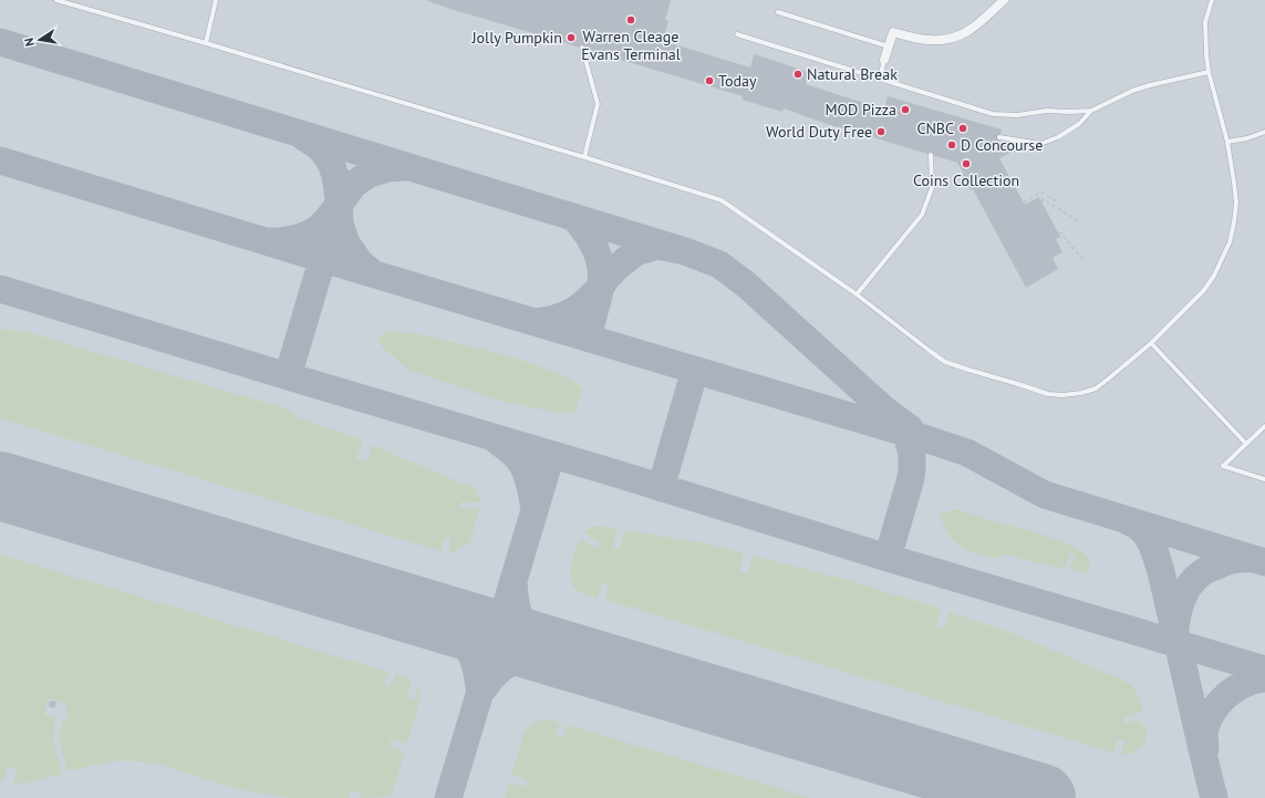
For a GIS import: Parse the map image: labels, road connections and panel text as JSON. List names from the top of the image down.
{
  "places": [
    "Warren Cleage Evans Terminal",
    "Jolly Pumpkin",
    "Natural Break",
    "Today",
    "MOD Pizza",
    "CNBC",
    "World Duty Free",
    "D Concourse",
    "Coins Collection"
  ],
  "north": "left"
}
